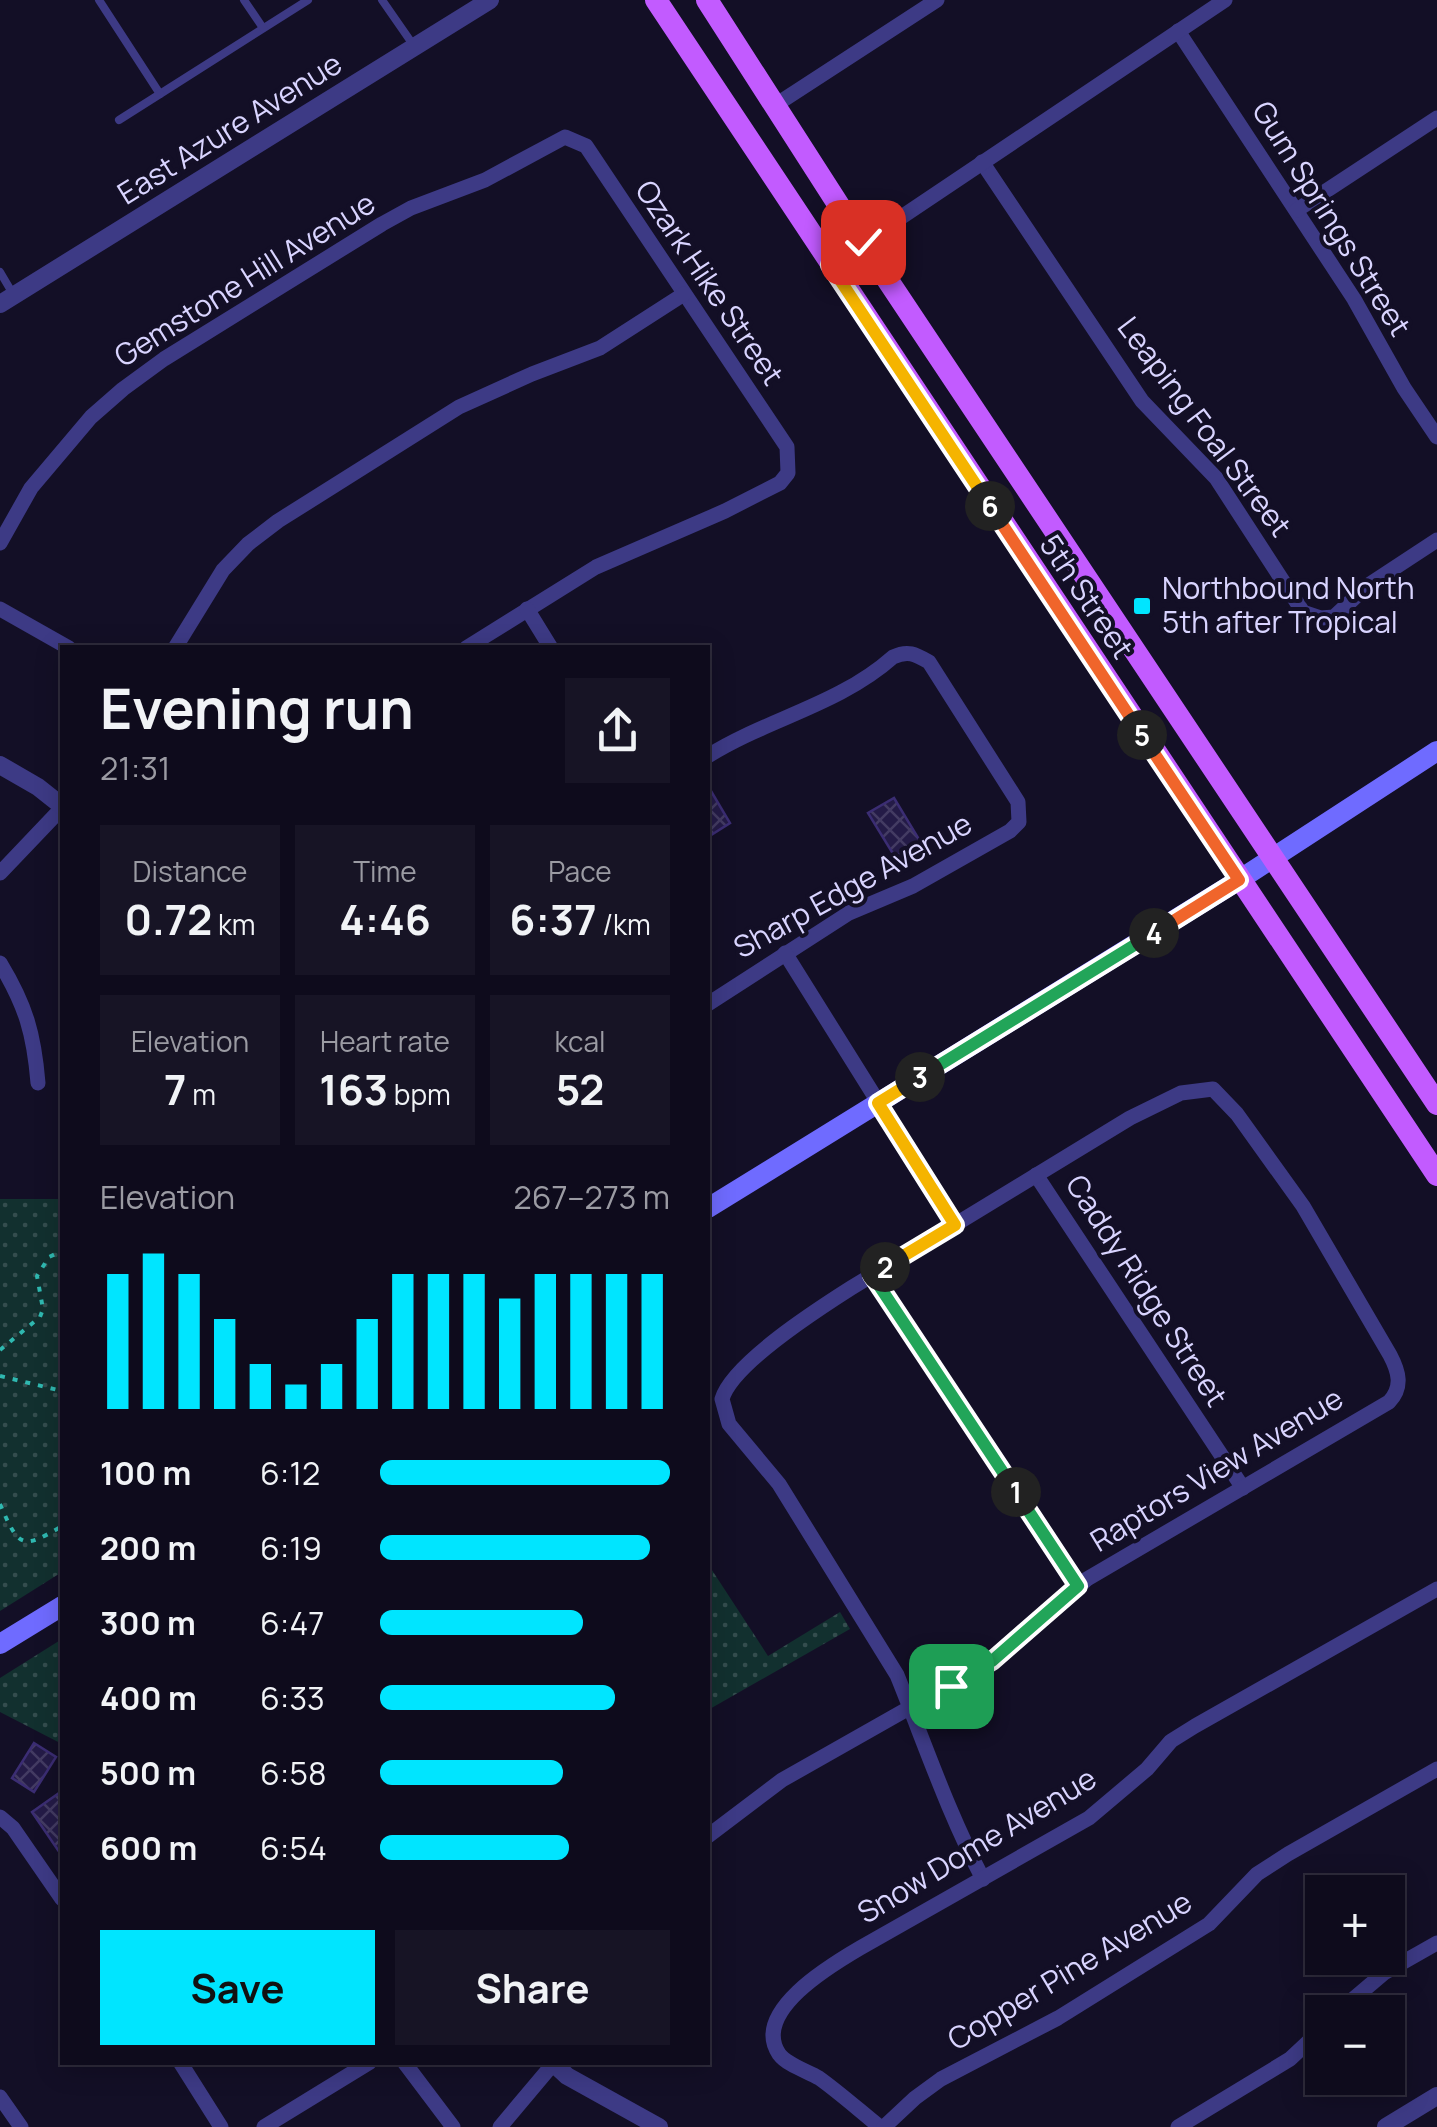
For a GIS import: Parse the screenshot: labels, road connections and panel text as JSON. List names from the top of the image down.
{
  "streets": {
    "main road": ["5th Street"],
    "street": [
      "East Azure Avenue",
      "Gum Springs Street",
      "Gemstone Hill Avenue",
      "Ozark Hike Street",
      "Leaping Foal Street",
      "Sharp Edge Avenue",
      "Caddy Ridge Street",
      "Raptors View Avenue",
      "Snow Dome Avenue",
      "Copper Pine Avenue"
    ]
  },
  "crossings": [
    ["Gemstone Hill Avenue", "Ozark Hike Street"],
    ["Caddy Ridge Street", "Raptors View Avenue"],
    ["Snow Dome Avenue", "Copper Pine Avenue"]
  ],
  "places": {
    "transit": ["Northbound North 5th after Tropical"]
  },
  "page": {
    "pins": [
      "6",
      "5",
      "4",
      "3",
      "2",
      "1"
    ],
    "heading": ["Evening run", "21:31"],
    "stats": [
      ["Distance", "0.72 km"],
      ["Time", "4:46"],
      ["Pace", "6:37 /km"],
      ["Elevation", "7 m"],
      ["Heart rate", "163 bpm"],
      ["kcal", "52"]
    ],
    "chart": ["Elevation", "267–273 m"],
    "list": [
      {
        "name": "100 m",
        "note": "6:12"
      },
      {
        "name": "200 m",
        "note": "6:19"
      },
      {
        "name": "300 m",
        "note": "6:47"
      },
      {
        "name": "400 m",
        "note": "6:33"
      },
      {
        "name": "500 m",
        "note": "6:58"
      },
      {
        "name": "600 m",
        "note": "6:54"
      }
    ],
    "map_buttons": ["+", "−"],
    "buttons": ["Save", "Share"]
  }
}
